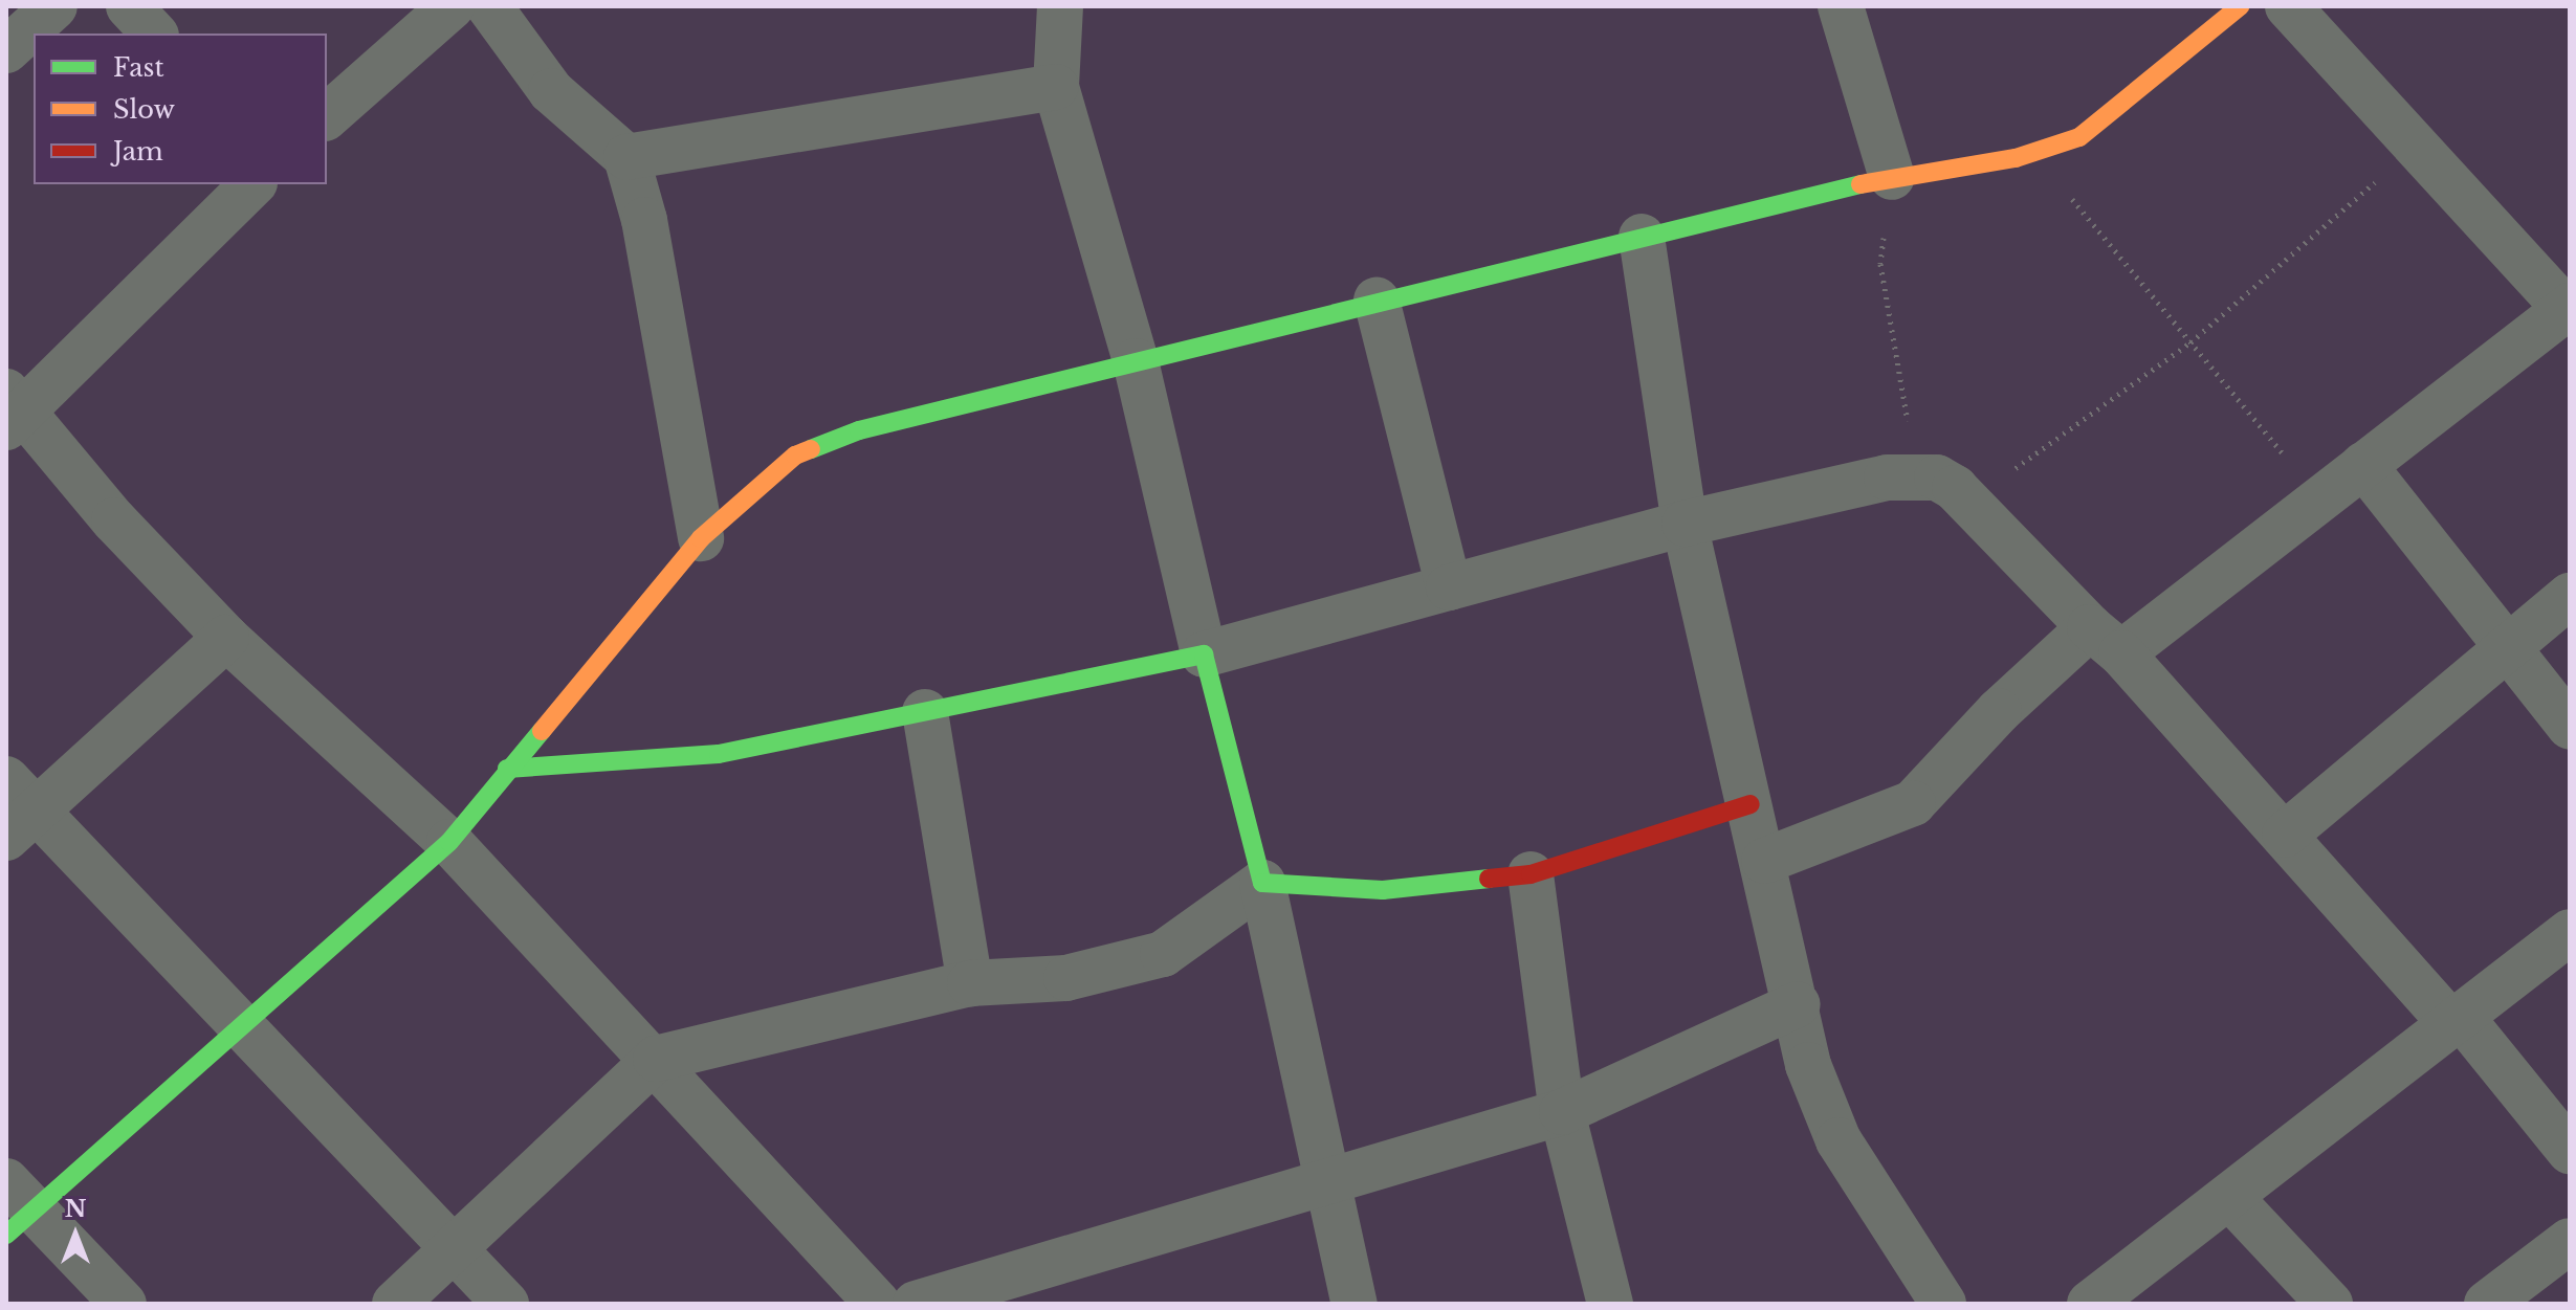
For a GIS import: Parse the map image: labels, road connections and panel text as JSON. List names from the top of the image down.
{
  "legend": ["Fast", "Slow", "Jam"],
  "north": "top"
}
